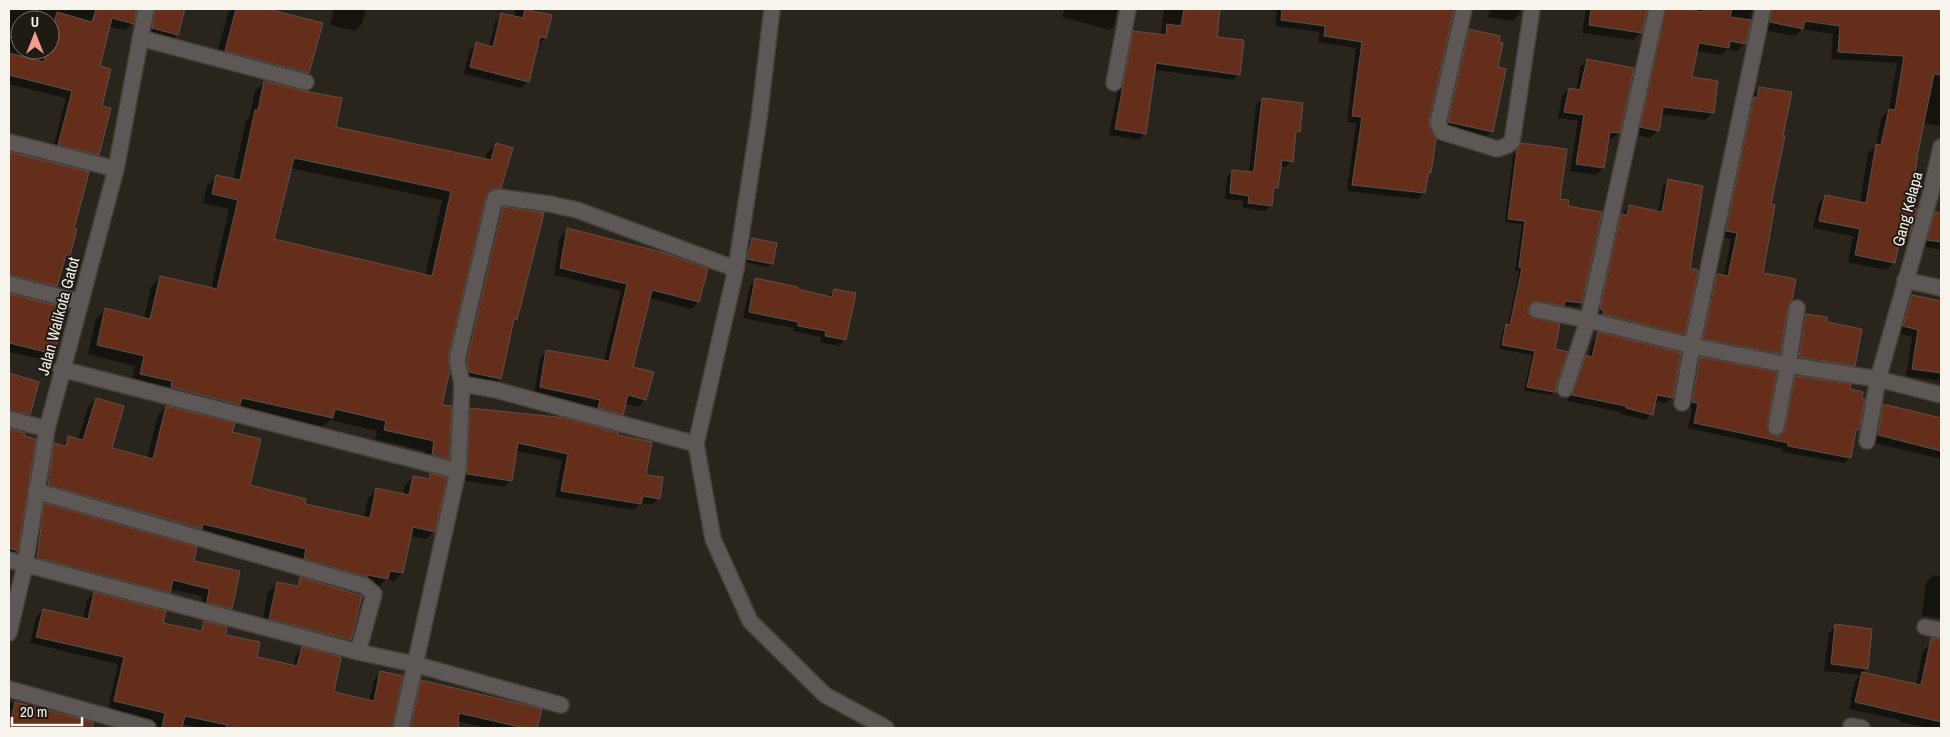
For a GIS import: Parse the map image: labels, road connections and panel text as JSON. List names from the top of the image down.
{
  "streets": {
    "street": ["Gang Kelapa", "Jalan Walikota Gatot"]
  },
  "scale_bar": "20 m",
  "north": "top"
}
